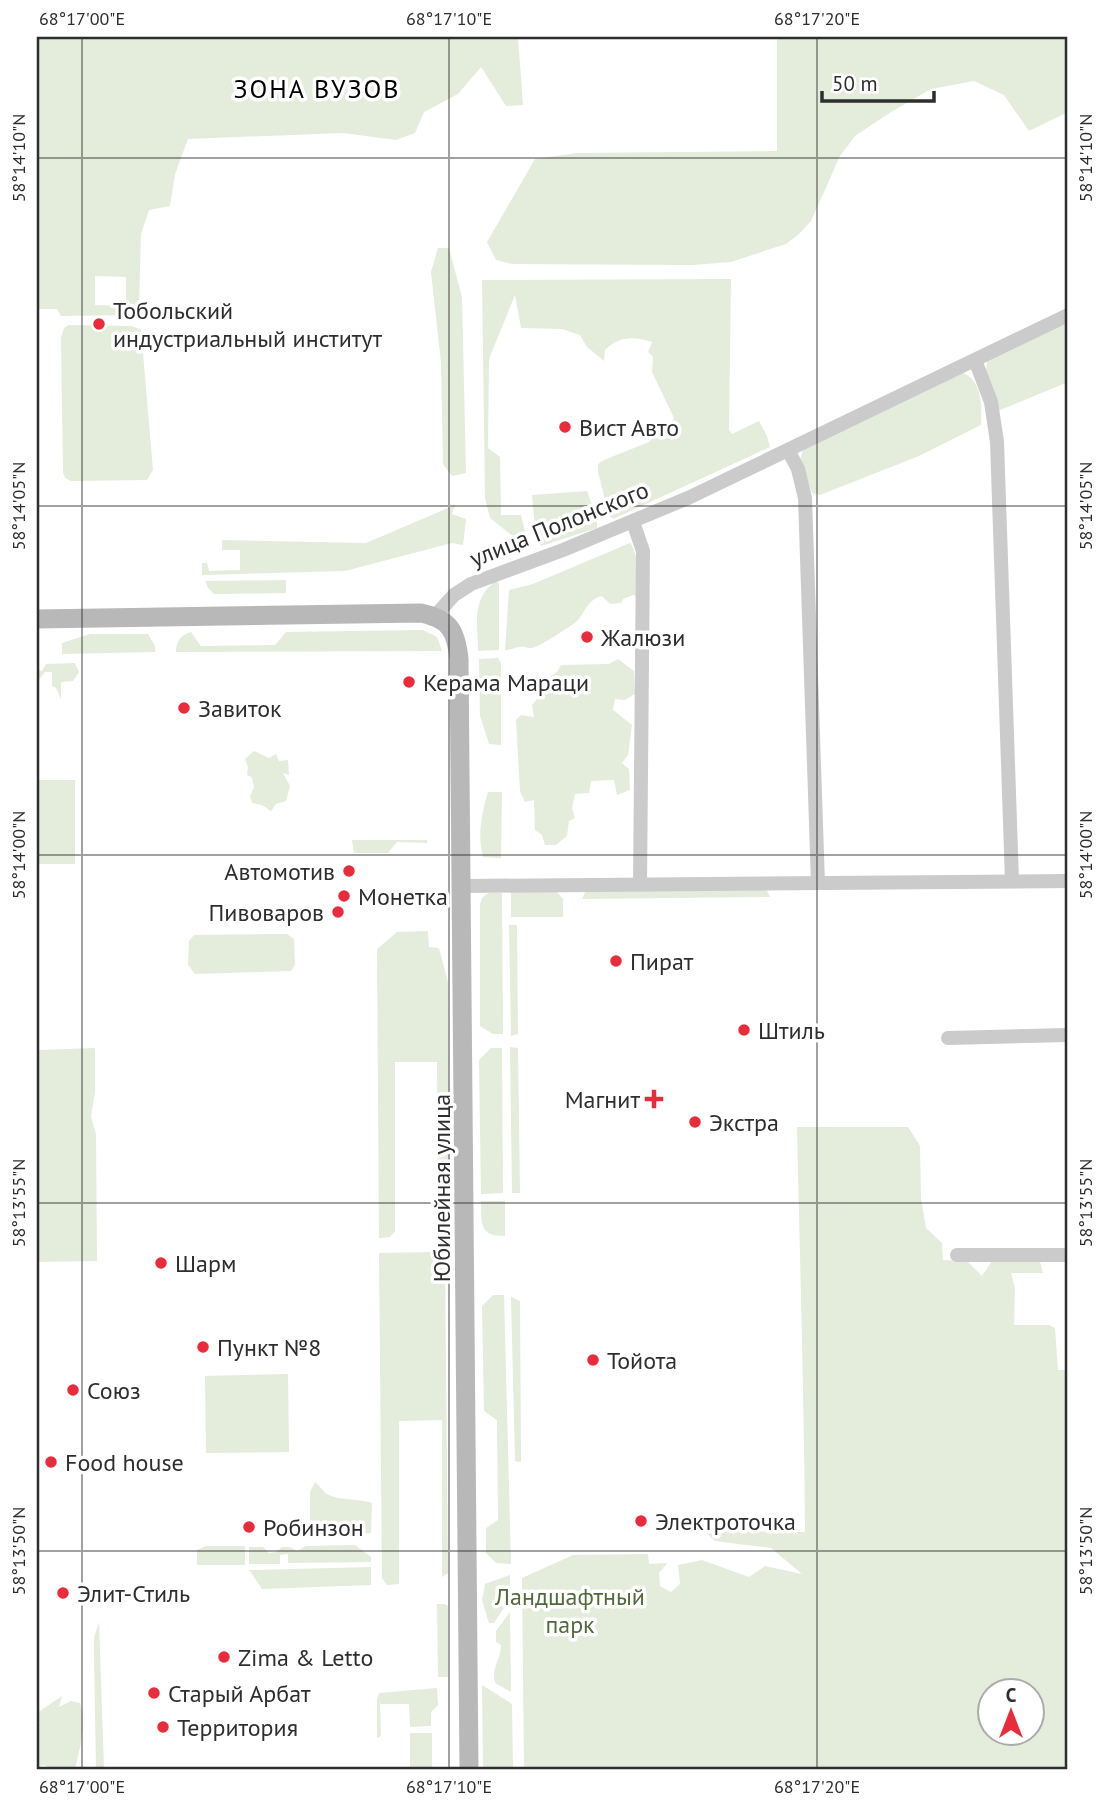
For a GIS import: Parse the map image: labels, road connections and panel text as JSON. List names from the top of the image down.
{
  "streets": {
    "main road": ["Юбилейная улица"],
    "street": ["улица Полонского"]
  },
  "crossings": [
    ["улица Полонского", "Юбилейная улица"]
  ],
  "districts": ["ЗОНА ВУЗОВ"],
  "parks": ["Ландшафтный парк"],
  "places": {
    "other": [
      "Тобольский индустриальный институт",
      "Вист Авто",
      "Жалюзи",
      "Керама Мараци",
      "Завиток",
      "Автомотив",
      "Монетка",
      "Пивоваров",
      "Пират",
      "Штиль",
      "Экстра",
      "Шарм",
      "Пункт №8",
      "Тойота",
      "Союз",
      "Food house",
      "Электроточка",
      "Робинзон",
      "Элит-Стиль",
      "Zima & Letto",
      "Старый Арбат",
      "Территория"
    ],
    "health": ["Магнит"]
  },
  "scale_bar": "50 m",
  "north": "top",
  "coordinates": [
    "68°17'00\"E",
    "68°17'10\"E",
    "68°17'20\"E",
    "58°14'10\"N",
    "58°14'05\"N",
    "58°14'00\"N",
    "58°13'55\"N",
    "58°13'50\"N"
  ]
}
